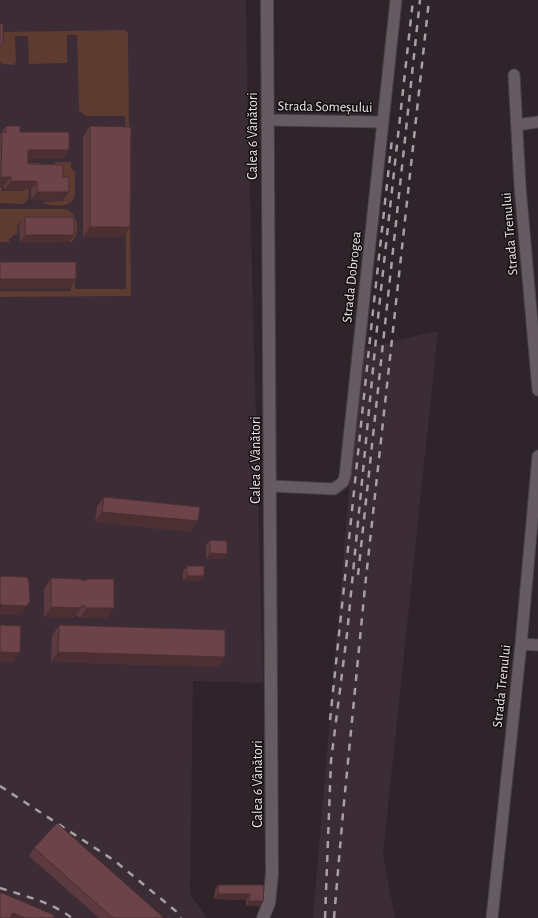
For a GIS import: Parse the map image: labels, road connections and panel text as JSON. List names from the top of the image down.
{
  "streets": {
    "main road": ["Calea 6 Vânători"],
    "street": ["Strada Someșului", "Strada Trenului", "Strada Dobrogea"]
  },
  "crossings": [
    ["Strada Someșului", "Calea 6 Vânători"],
    ["Strada Someșului", "Strada Dobrogea"],
    ["Calea 6 Vânători", "Strada Dobrogea"]
  ]
}
